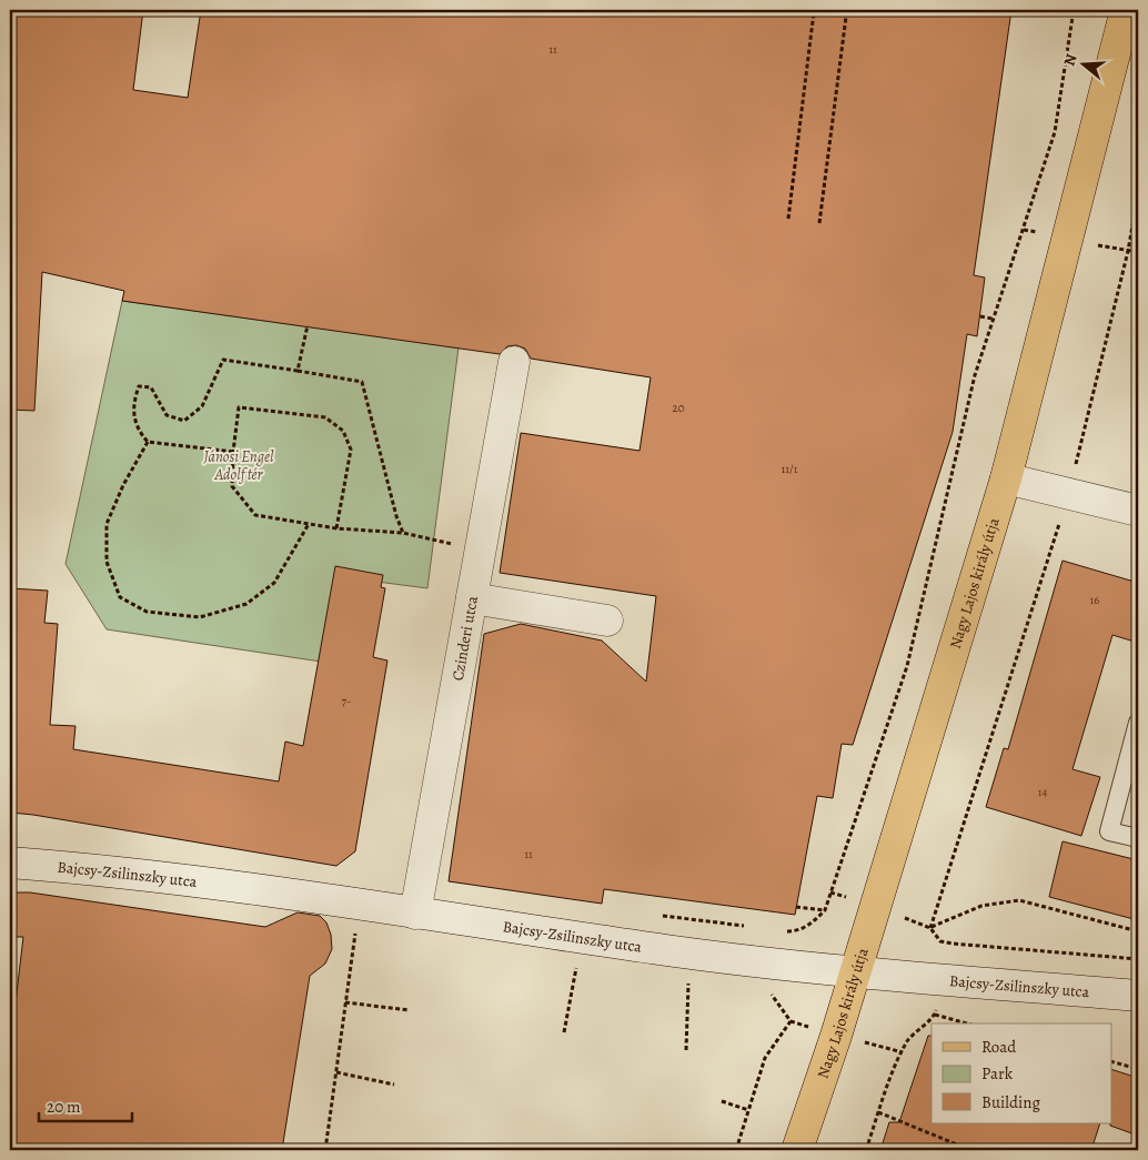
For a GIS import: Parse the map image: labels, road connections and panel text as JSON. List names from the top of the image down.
{
  "streets": {
    "main road": ["Nagy Lajos király útja"],
    "street": ["Czinderi utca", "Bajcsy-Zsilinszky utca"]
  },
  "crossings": [
    ["Nagy Lajos király útja", "Bajcsy-Zsilinszky utca"],
    ["Czinderi utca", "Bajcsy-Zsilinszky utca"]
  ],
  "parks": ["Jánosi Engel Adolf tér"],
  "house_numbers": [
    "11",
    "20",
    "11/1",
    "16",
    "7-",
    "14",
    "11"
  ],
  "legend": ["Road", "Park", "Building"],
  "scale_bar": "20 m",
  "north": "left"
}
